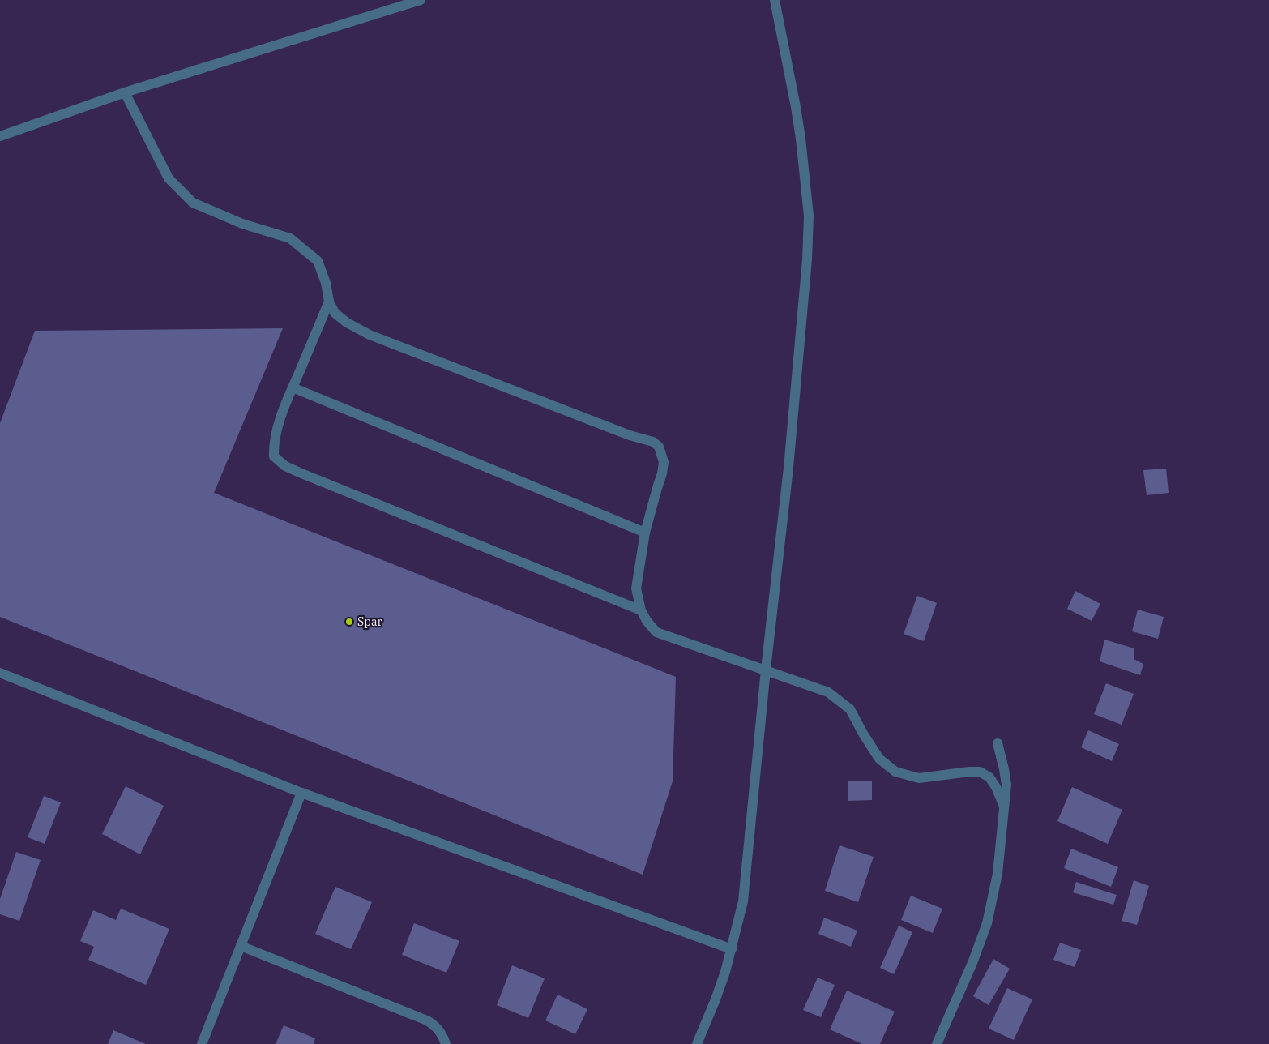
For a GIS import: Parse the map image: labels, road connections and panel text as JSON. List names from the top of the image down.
{
  "places": ["Spar"]
}
